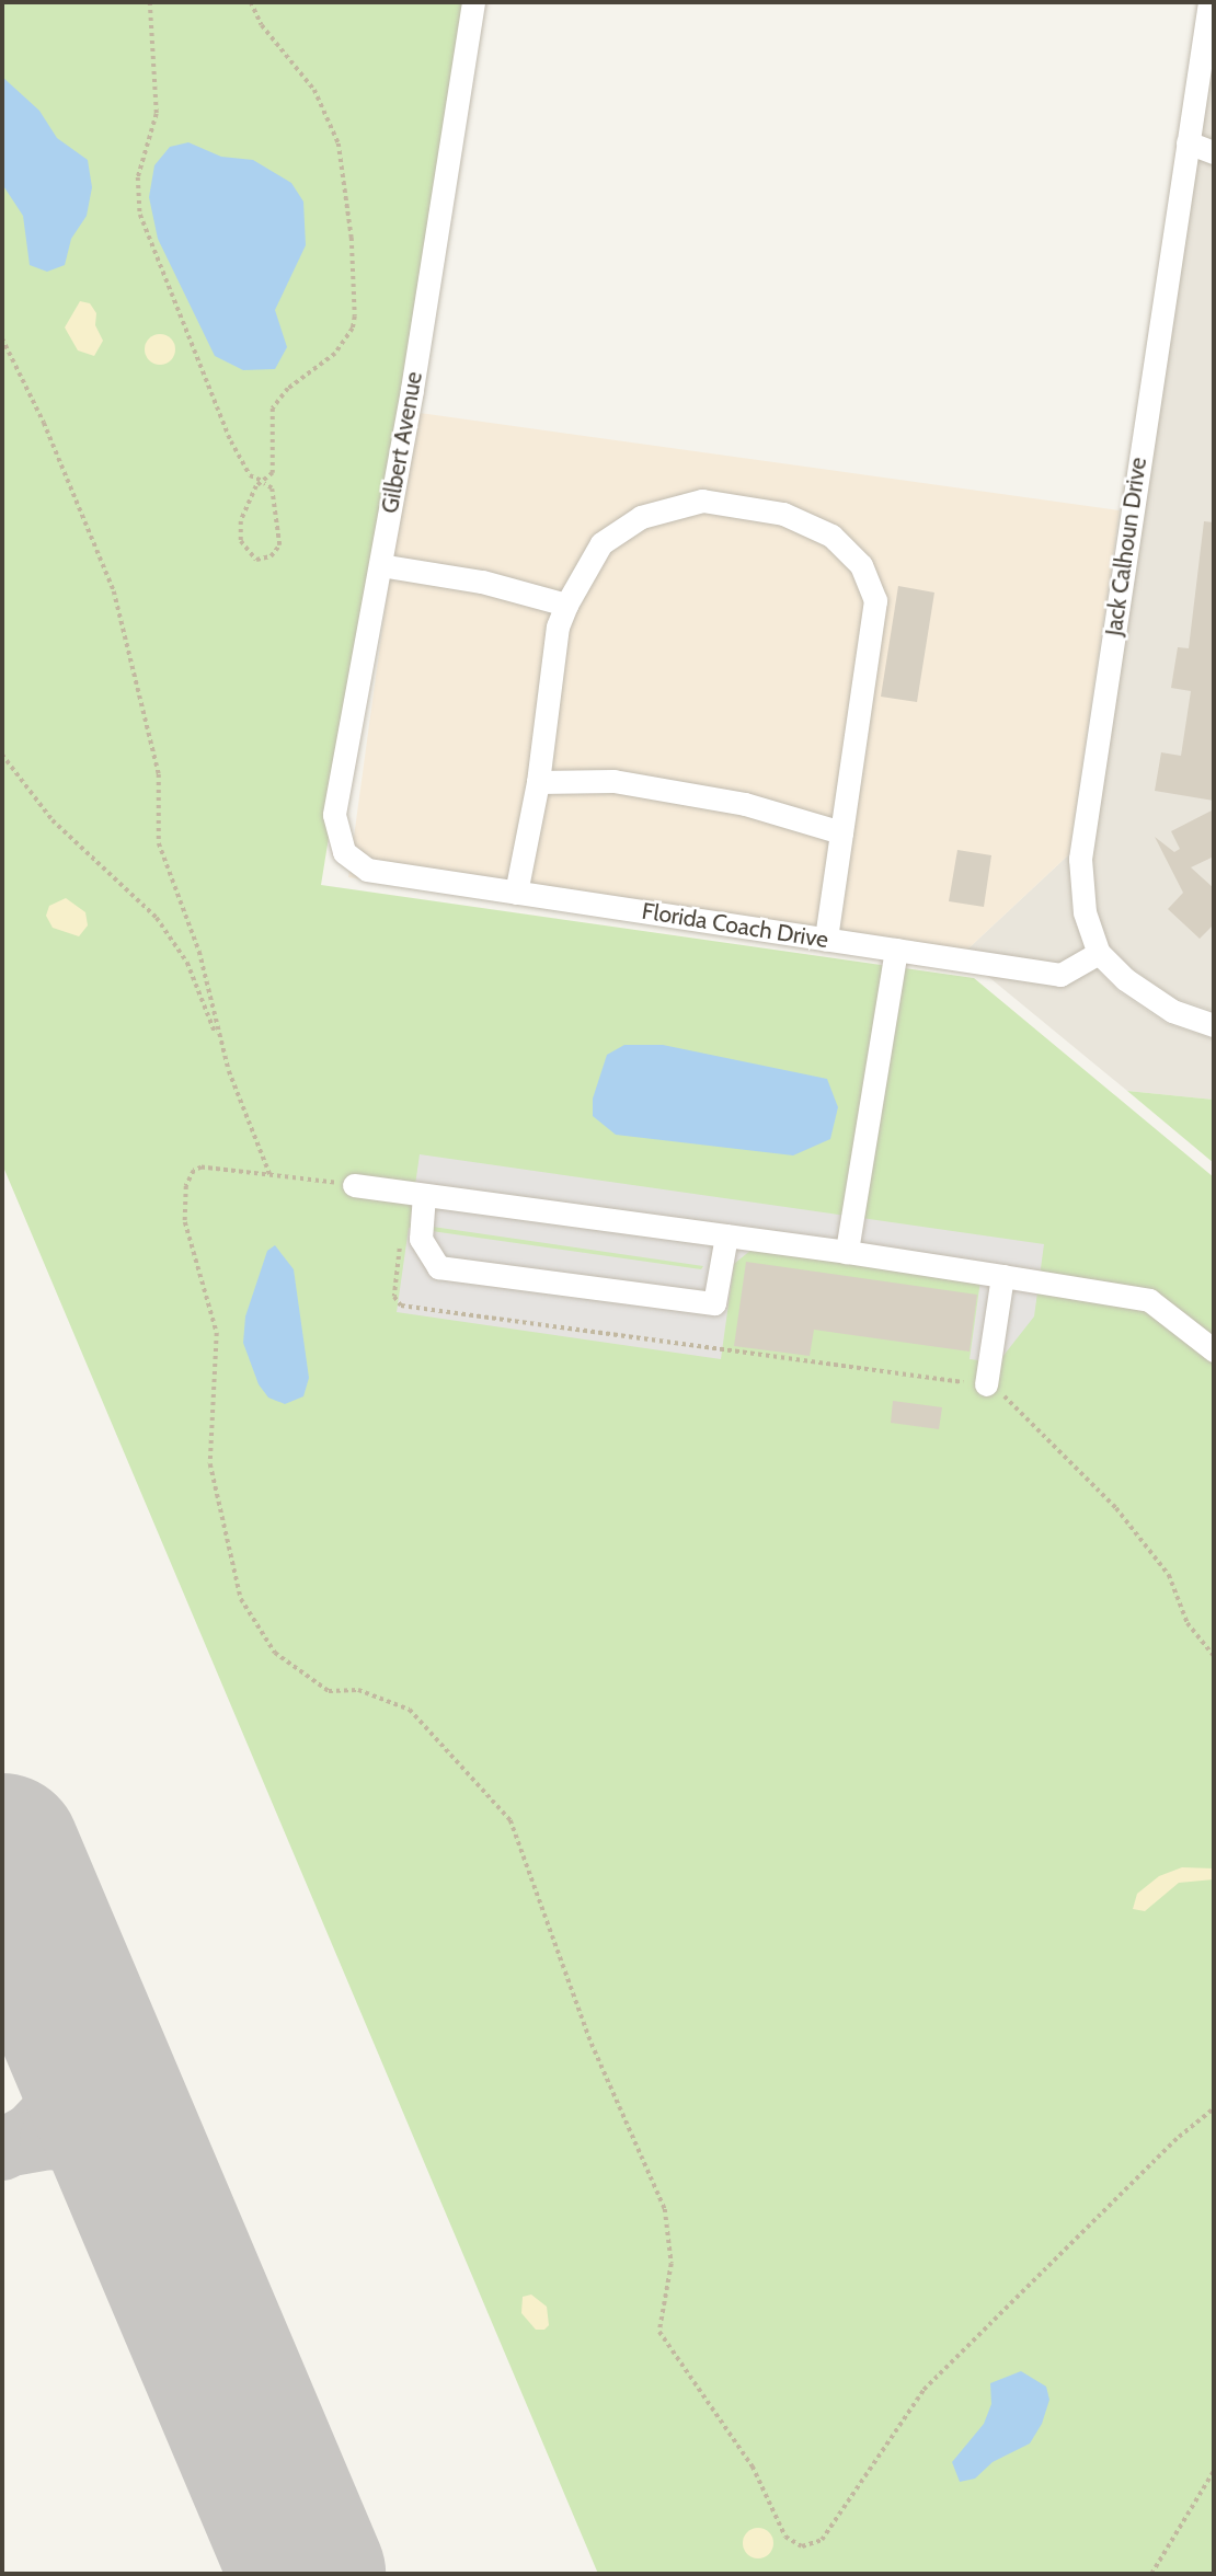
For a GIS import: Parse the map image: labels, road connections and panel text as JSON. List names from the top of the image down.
{
  "streets": {
    "street": ["Gilbert Avenue", "Jack Calhoun Drive", "Florida Coach Drive"]
  },
  "crossings": [
    ["Gilbert Avenue", "Florida Coach Drive"],
    ["Jack Calhoun Drive", "Florida Coach Drive"]
  ]
}
